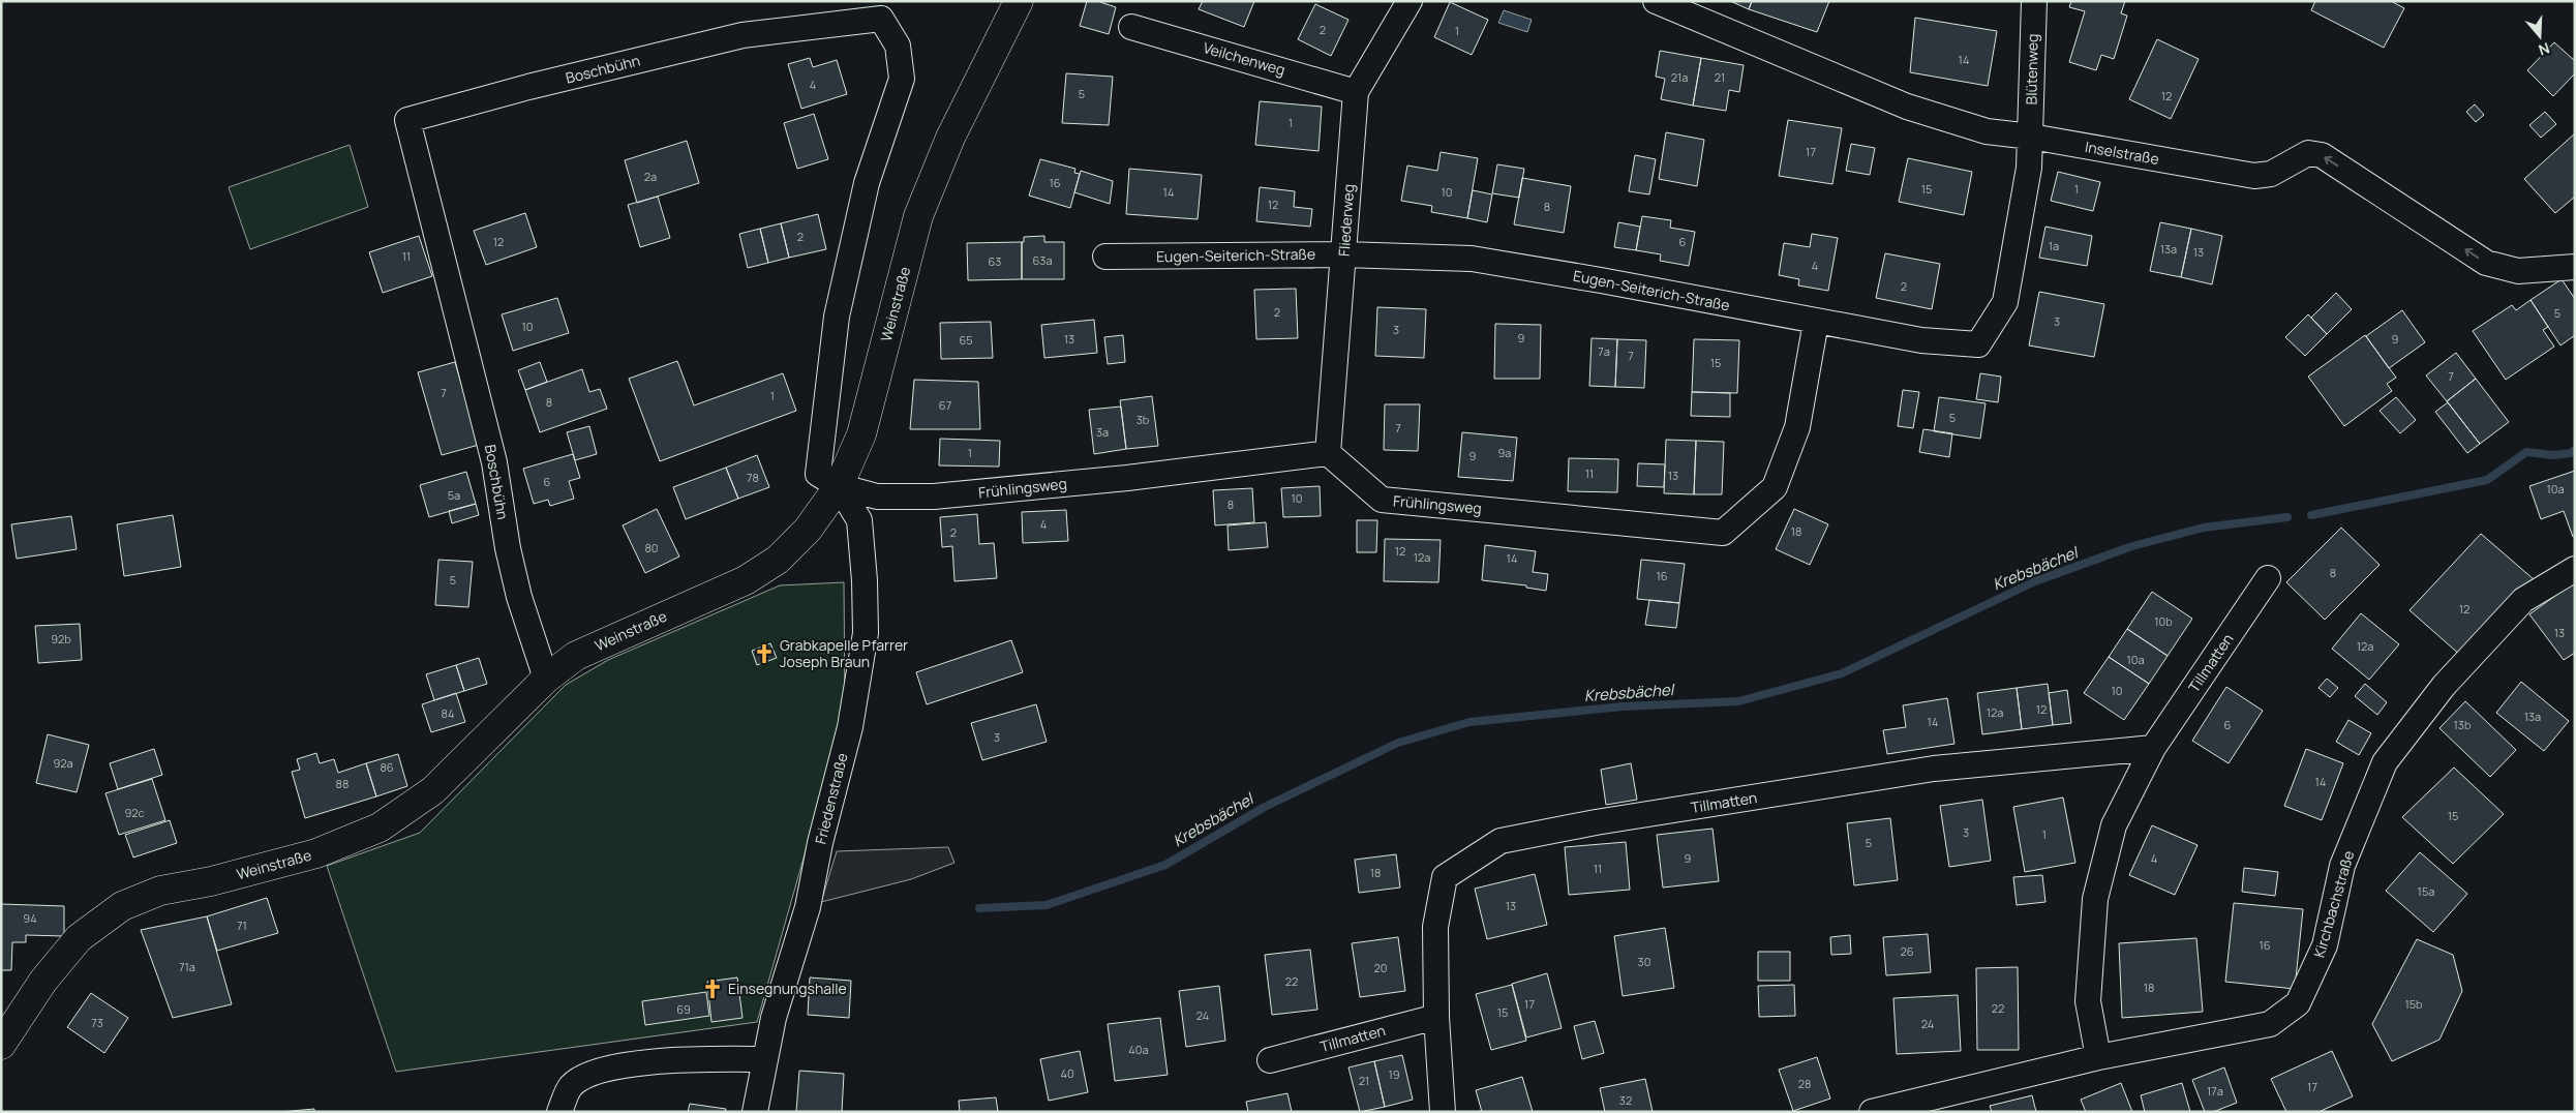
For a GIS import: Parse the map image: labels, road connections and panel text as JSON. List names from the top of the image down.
{
  "streets": {
    "main road": ["Weinstraße"],
    "street": [
      "Veilchenweg",
      "Boschbühn",
      "Blütenweg",
      "Inselstraße",
      "Fliederweg",
      "Eugen-Seiterich-Straße",
      "Frühlingsweg",
      "Tillmatten",
      "Friedenstraße",
      "Kirchbachstraße"
    ]
  },
  "crossings": [
    ["Veilchenweg", "Fliederweg"],
    ["Boschbühn", "Weinstraße"],
    ["Boschbühn", "Frühlingsweg"],
    ["Boschbühn", "Friedenstraße"],
    ["Blütenweg", "Inselstraße"],
    ["Blütenweg", "Eugen-Seiterich-Straße"],
    ["Inselstraße", "Eugen-Seiterich-Straße"],
    ["Fliederweg", "Eugen-Seiterich-Straße"],
    ["Fliederweg", "Frühlingsweg"],
    ["Eugen-Seiterich-Straße", "Frühlingsweg"],
    ["Weinstraße", "Frühlingsweg"],
    ["Weinstraße", "Friedenstraße"],
    ["Frühlingsweg", "Friedenstraße"],
    ["Tillmatten", "Kirchbachstraße"]
  ],
  "one_way": ["Inselstraße"],
  "water": ["Krebsbächel"],
  "places": {
    "church": ["Grabkapelle Pfarrer Joseph Braun", "Einsegnungshalle"]
  },
  "house_numbers": [
    "2",
    "1",
    "14",
    "21a",
    "21",
    "4",
    "5",
    "12",
    "1",
    "17",
    "2a",
    "16",
    "15",
    "1",
    "14",
    "10",
    "12",
    "8",
    "2",
    "12",
    "6",
    "1a",
    "13a",
    "13",
    "11",
    "63a",
    "63",
    "4",
    "2",
    "2",
    "5",
    "3",
    "10",
    "3",
    "9",
    "13",
    "9",
    "65",
    "7a",
    "7",
    "15",
    "7",
    "7",
    "1",
    "8",
    "67",
    "5",
    "3b",
    "7",
    "3a",
    "1",
    "9a",
    "9",
    "11",
    "13",
    "78",
    "6",
    "10a",
    "5a",
    "10",
    "8",
    "4",
    "18",
    "2",
    "80",
    "12",
    "12a",
    "14",
    "8",
    "16",
    "5",
    "12",
    "10b",
    "13",
    "92b",
    "12a",
    "10a",
    "10",
    "12",
    "12a",
    "84",
    "13a",
    "14",
    "6",
    "13b",
    "3",
    "92a",
    "86",
    "14",
    "88",
    "92c",
    "15",
    "3",
    "1",
    "5",
    "9",
    "4",
    "11",
    "18",
    "15a",
    "13",
    "94",
    "71",
    "16",
    "26",
    "30",
    "71a",
    "20",
    "22",
    "18",
    "17",
    "15b",
    "22",
    "69",
    "15",
    "24",
    "73",
    "24",
    "40a",
    "40",
    "19",
    "21",
    "28",
    "17",
    "17a",
    "32"
  ],
  "north": "bottom"
}
